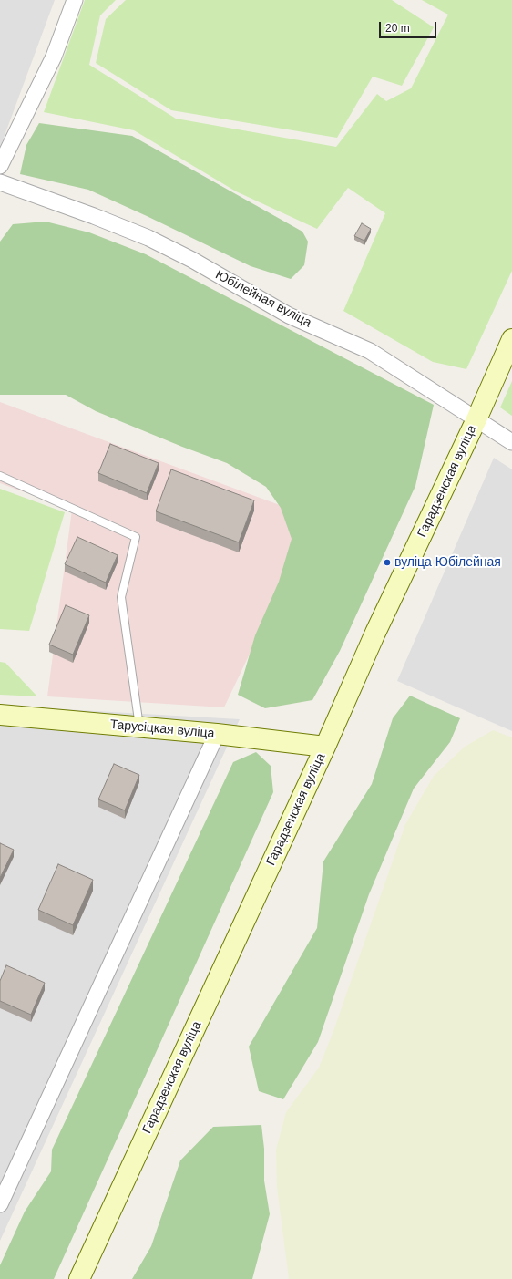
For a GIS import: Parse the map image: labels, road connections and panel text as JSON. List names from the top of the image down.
{
  "streets": {
    "main road": ["Гарадзенская вуліца", "Тарусіцкая вуліца"],
    "street": ["Юбілейная вуліца"]
  },
  "crossings": [
    ["Юбілейная вуліца", "Гарадзенская вуліца"],
    ["Гарадзенская вуліца", "Тарусіцкая вуліца"]
  ],
  "places": ["вуліца Юбілейная"],
  "scale_bar": "20 m"
}
